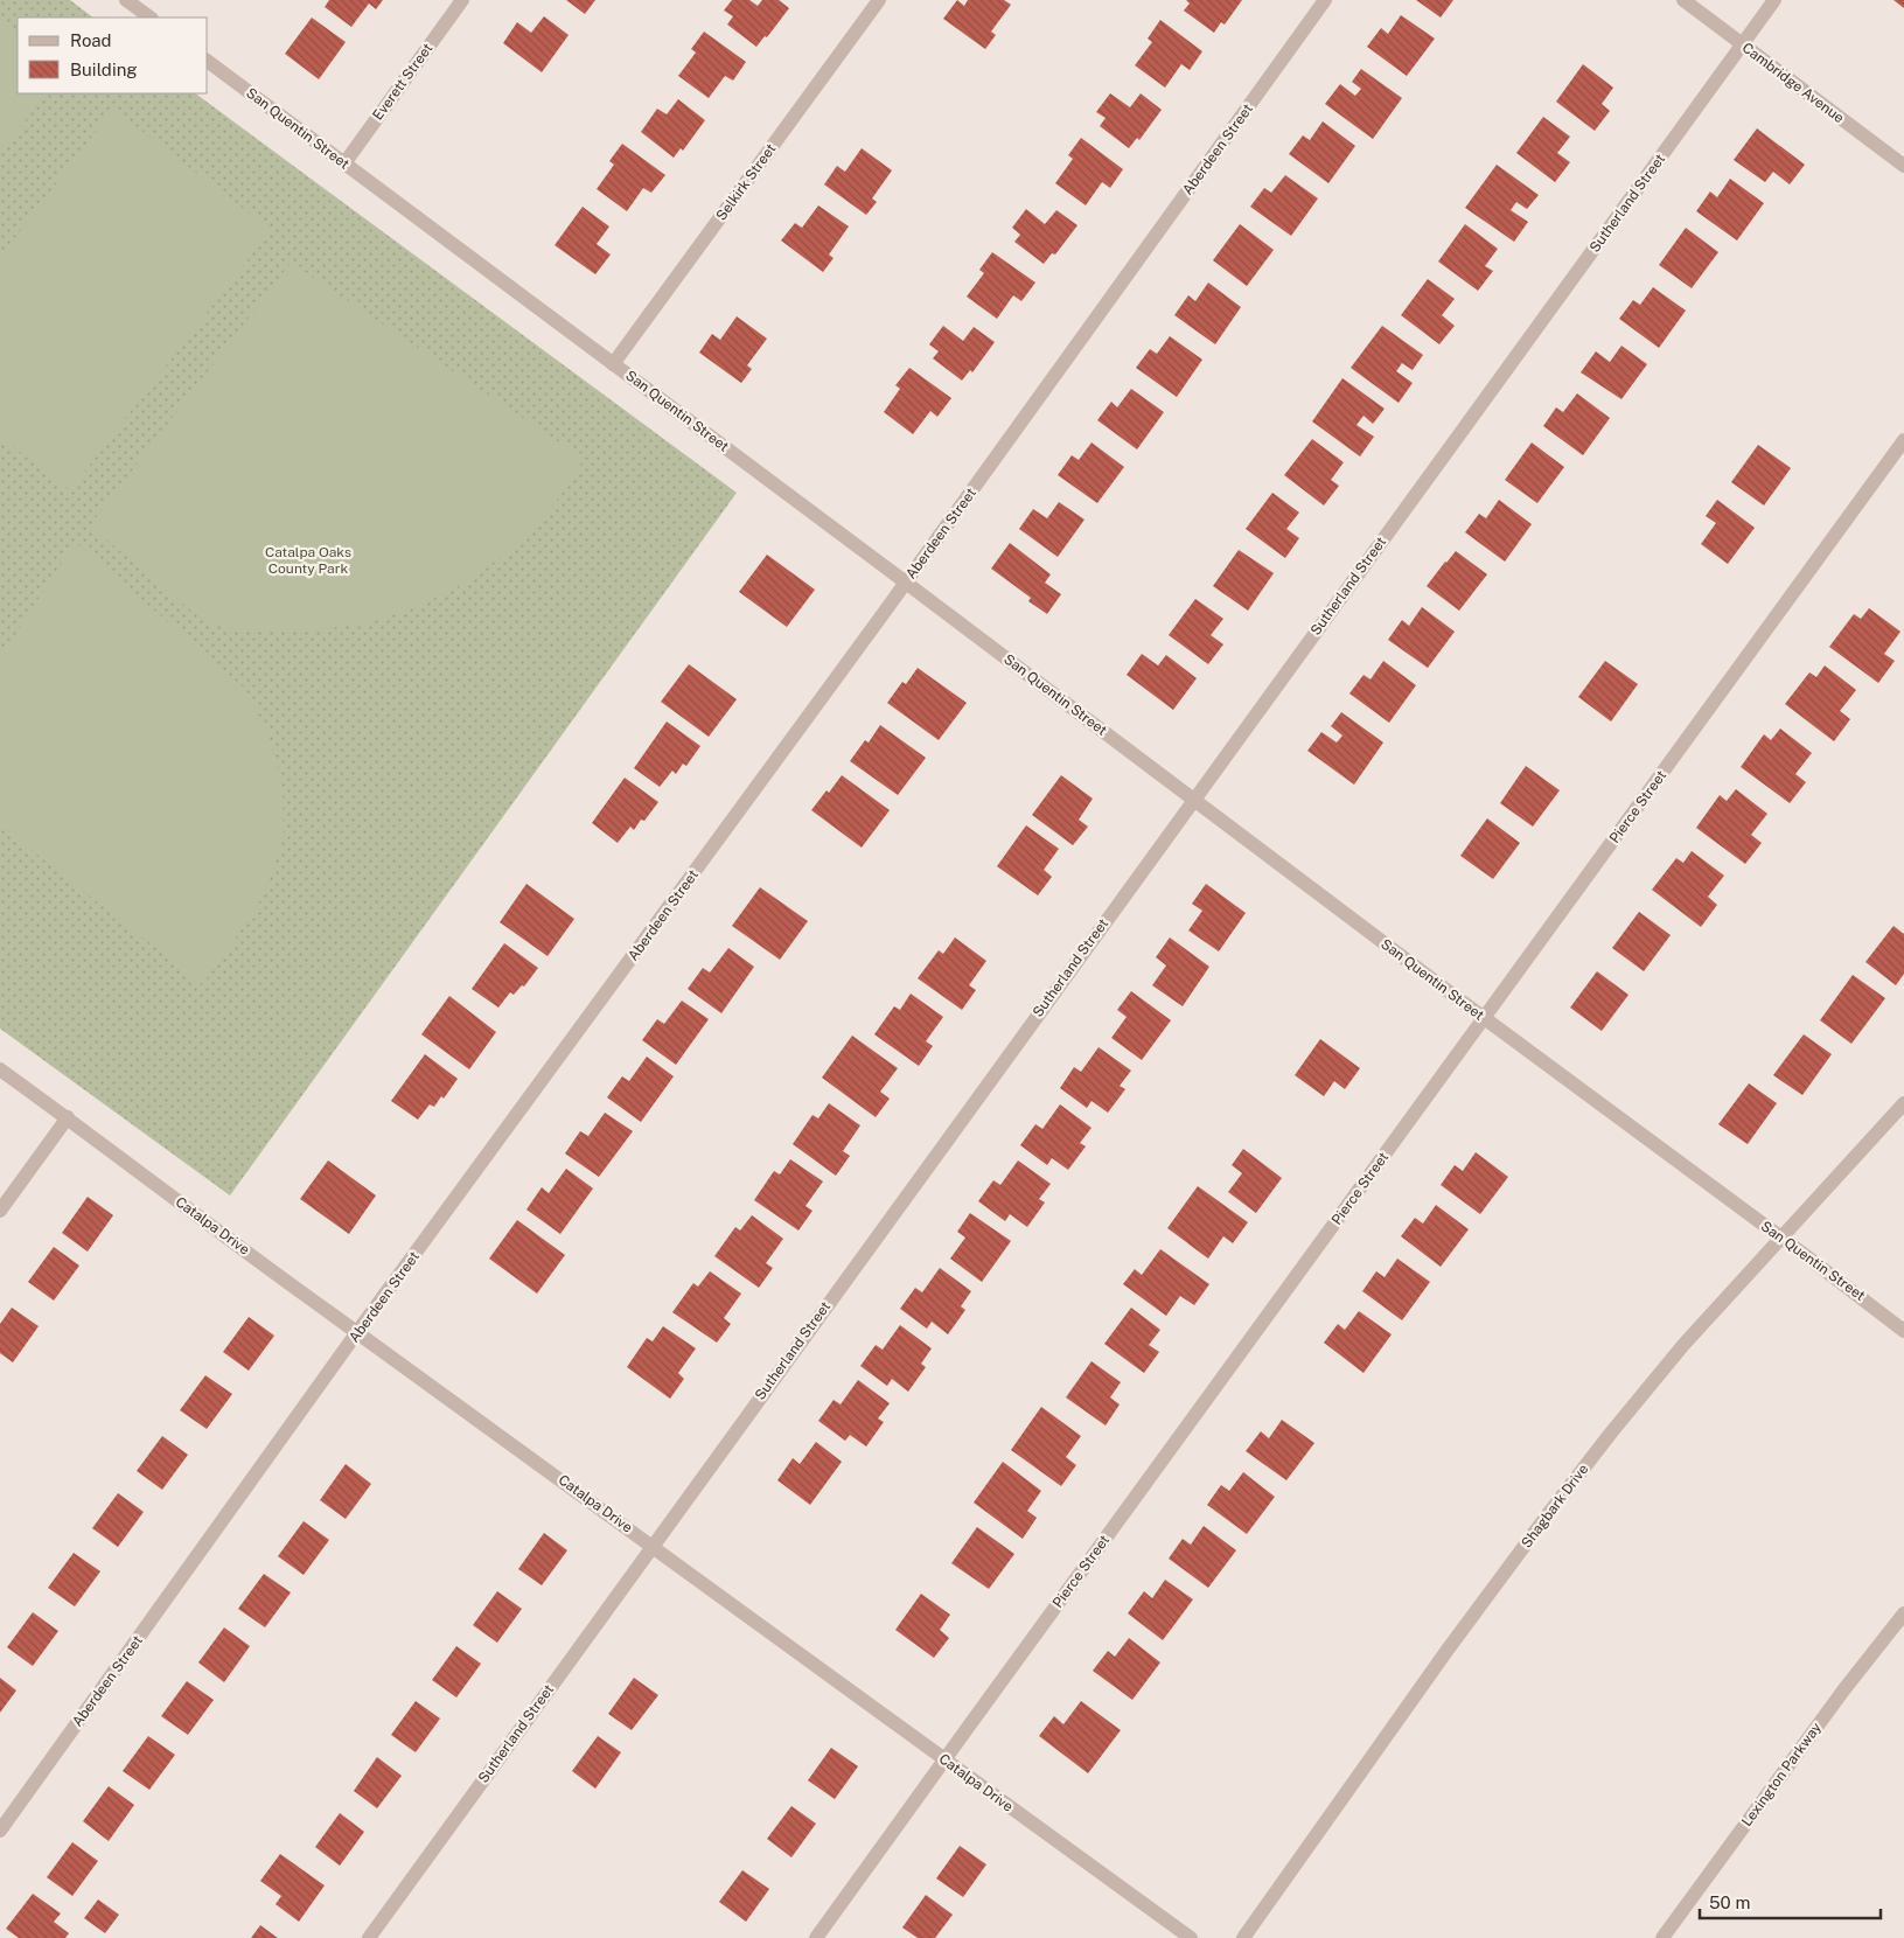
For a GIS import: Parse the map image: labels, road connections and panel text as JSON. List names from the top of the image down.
{
  "streets": {
    "street": [
      "Everett Street",
      "Cambridge Avenue",
      "San Quentin Street",
      "Aberdeen Street",
      "Selkirk Street",
      "Sutherland Street",
      "Pierce Street",
      "Catalpa Drive",
      "Shagbark Drive",
      "Lexington Parkway"
    ]
  },
  "crossings": [
    ["Everett Street", "San Quentin Street"],
    ["Cambridge Avenue", "Sutherland Street"],
    ["San Quentin Street", "Aberdeen Street"],
    ["San Quentin Street", "Selkirk Street"],
    ["San Quentin Street", "Sutherland Street"],
    ["San Quentin Street", "Pierce Street"],
    ["San Quentin Street", "Shagbark Drive"],
    ["Aberdeen Street", "Catalpa Drive"],
    ["Sutherland Street", "Catalpa Drive"],
    ["Pierce Street", "Catalpa Drive"]
  ],
  "parks": ["Catalpa Oaks County Park"],
  "legend": ["Road", "Building"],
  "scale_bar": "50 m"
}
